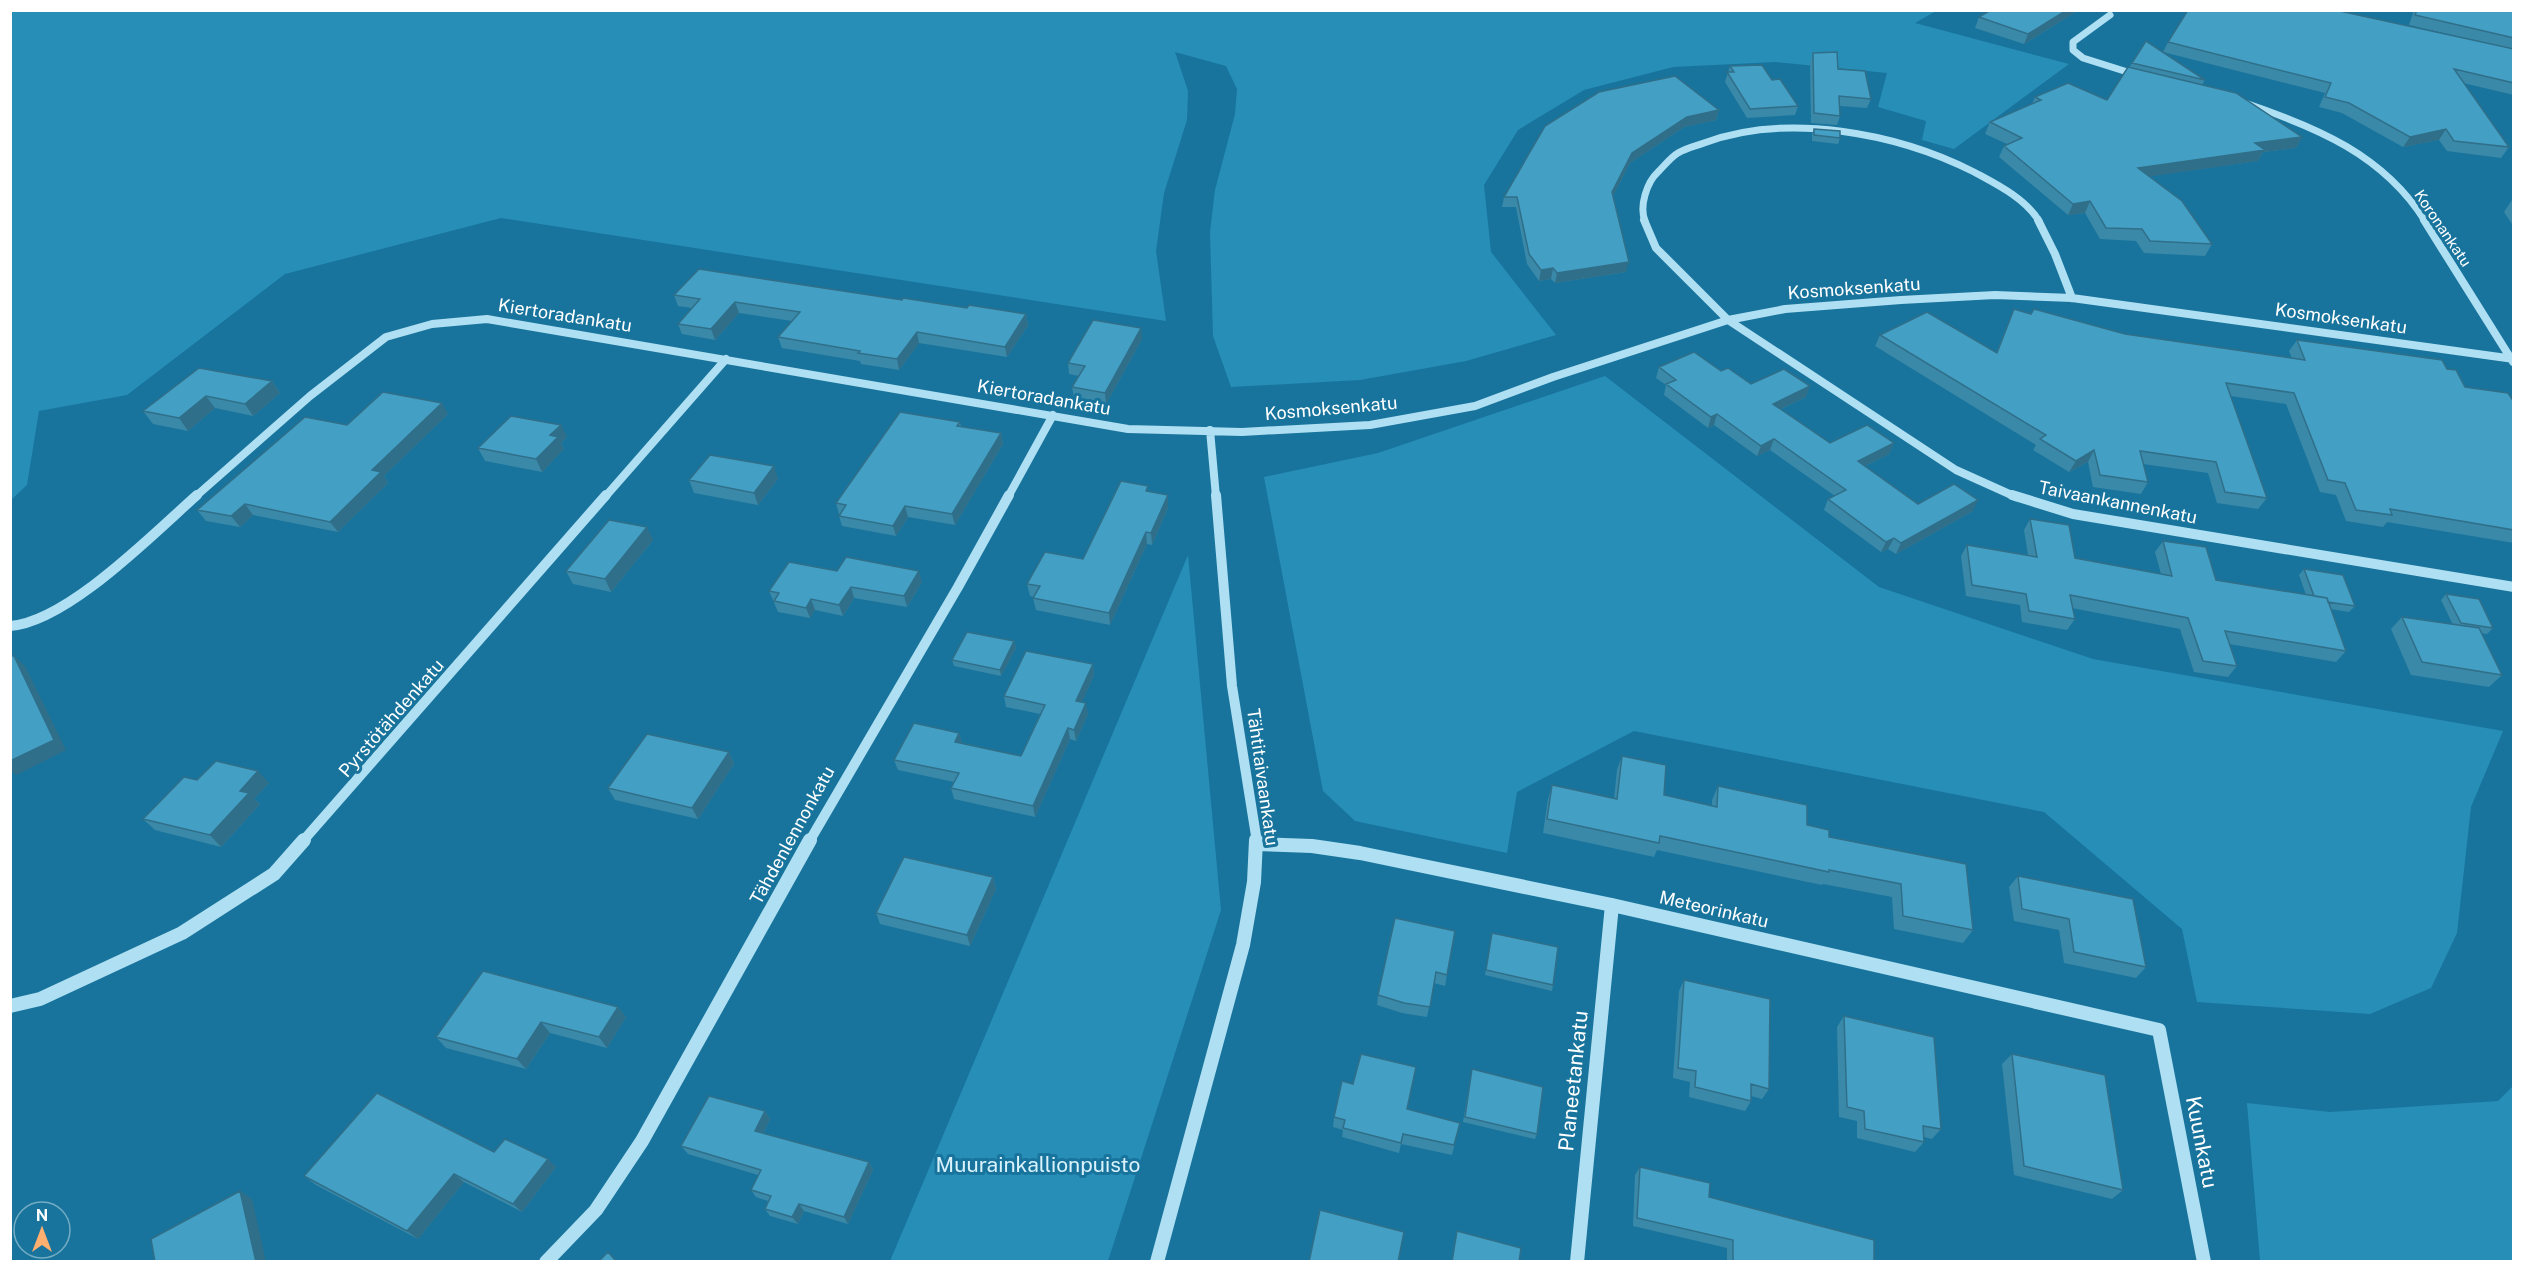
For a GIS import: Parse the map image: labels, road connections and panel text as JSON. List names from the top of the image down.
{
  "streets": {
    "street": [
      "Koronankatu",
      "Kosmoksenkatu",
      "Kiertoradankatu",
      "Taivaankannenkatu",
      "Pyrstötähdenkatu",
      "Tähtitaivaankatu",
      "Tähdenlennonkatu",
      "Meteorinkatu",
      "Planeetankatu",
      "Kuunkatu"
    ]
  },
  "crossings": [
    ["Koronankatu", "Kosmoksenkatu"],
    ["Kosmoksenkatu", "Kiertoradankatu"],
    ["Kosmoksenkatu", "Taivaankannenkatu"],
    ["Kosmoksenkatu", "Tähtitaivaankatu"],
    ["Kiertoradankatu", "Pyrstötähdenkatu"],
    ["Kiertoradankatu", "Tähtitaivaankatu"],
    ["Kiertoradankatu", "Tähdenlennonkatu"],
    ["Tähtitaivaankatu", "Meteorinkatu"],
    ["Meteorinkatu", "Planeetankatu"],
    ["Meteorinkatu", "Kuunkatu"]
  ],
  "parks": ["Muurainkallionpuisto"],
  "north": "top"
}
